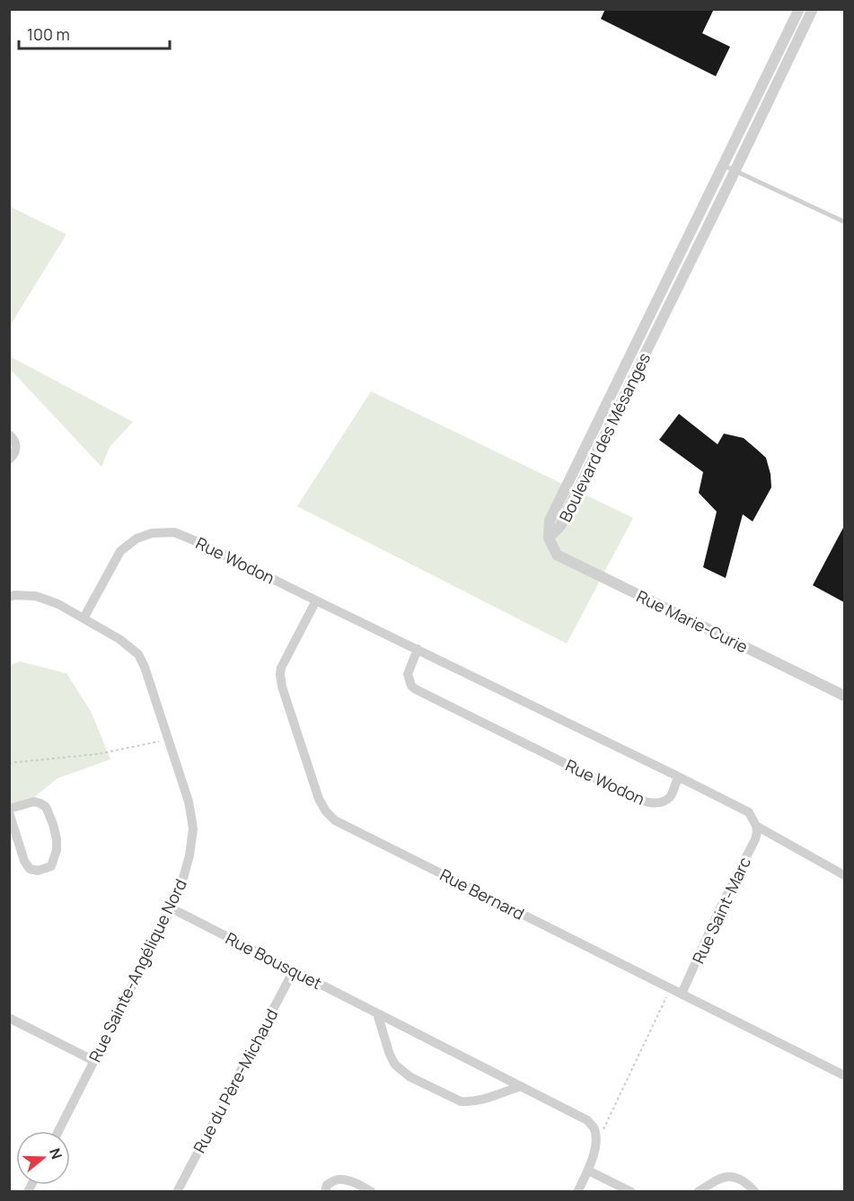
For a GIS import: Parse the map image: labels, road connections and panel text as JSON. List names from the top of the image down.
{
  "streets": {
    "street": [
      "Boulevard des Mésanges",
      "Rue Wodon",
      "Rue Marie-Curie",
      "Rue Bernard",
      "Rue Saint-Marc",
      "Rue Bousquet",
      "Rue Sainte-Angélique Nord",
      "Rue du Père-Michaud"
    ]
  },
  "crossings": [
    ["Boulevard des Mésanges", "Rue Marie-Curie"],
    ["Rue Wodon", "Rue Bernard"],
    ["Rue Wodon", "Rue Saint-Marc"],
    ["Rue Wodon", "Rue Sainte-Angélique Nord"],
    ["Rue Bernard", "Rue Saint-Marc"],
    ["Rue Bousquet", "Rue Sainte-Angélique Nord"],
    ["Rue Bousquet", "Rue du Père-Michaud"]
  ],
  "scale_bar": "100 m",
  "north": "right"
}
